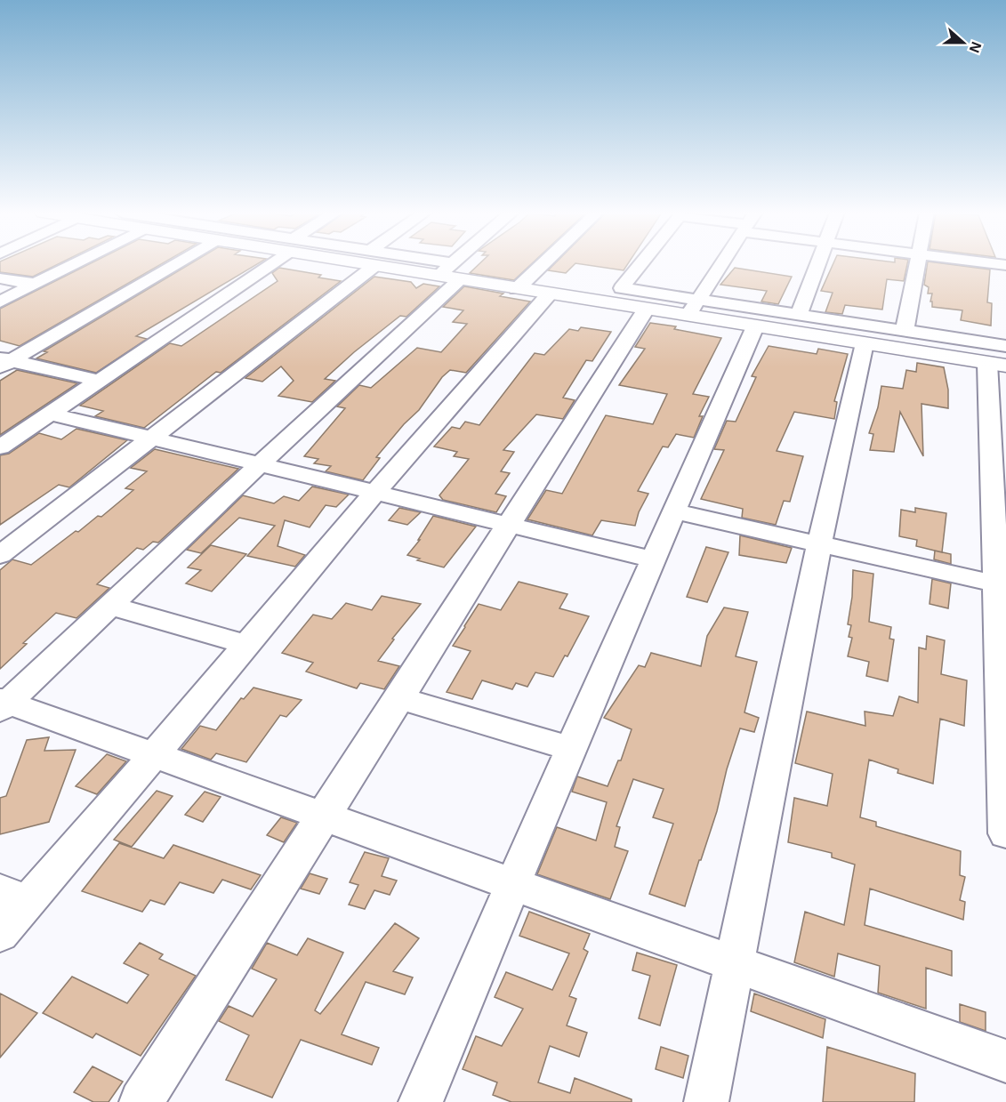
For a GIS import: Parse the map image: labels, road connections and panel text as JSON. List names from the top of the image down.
{
  "north": "right"
}
